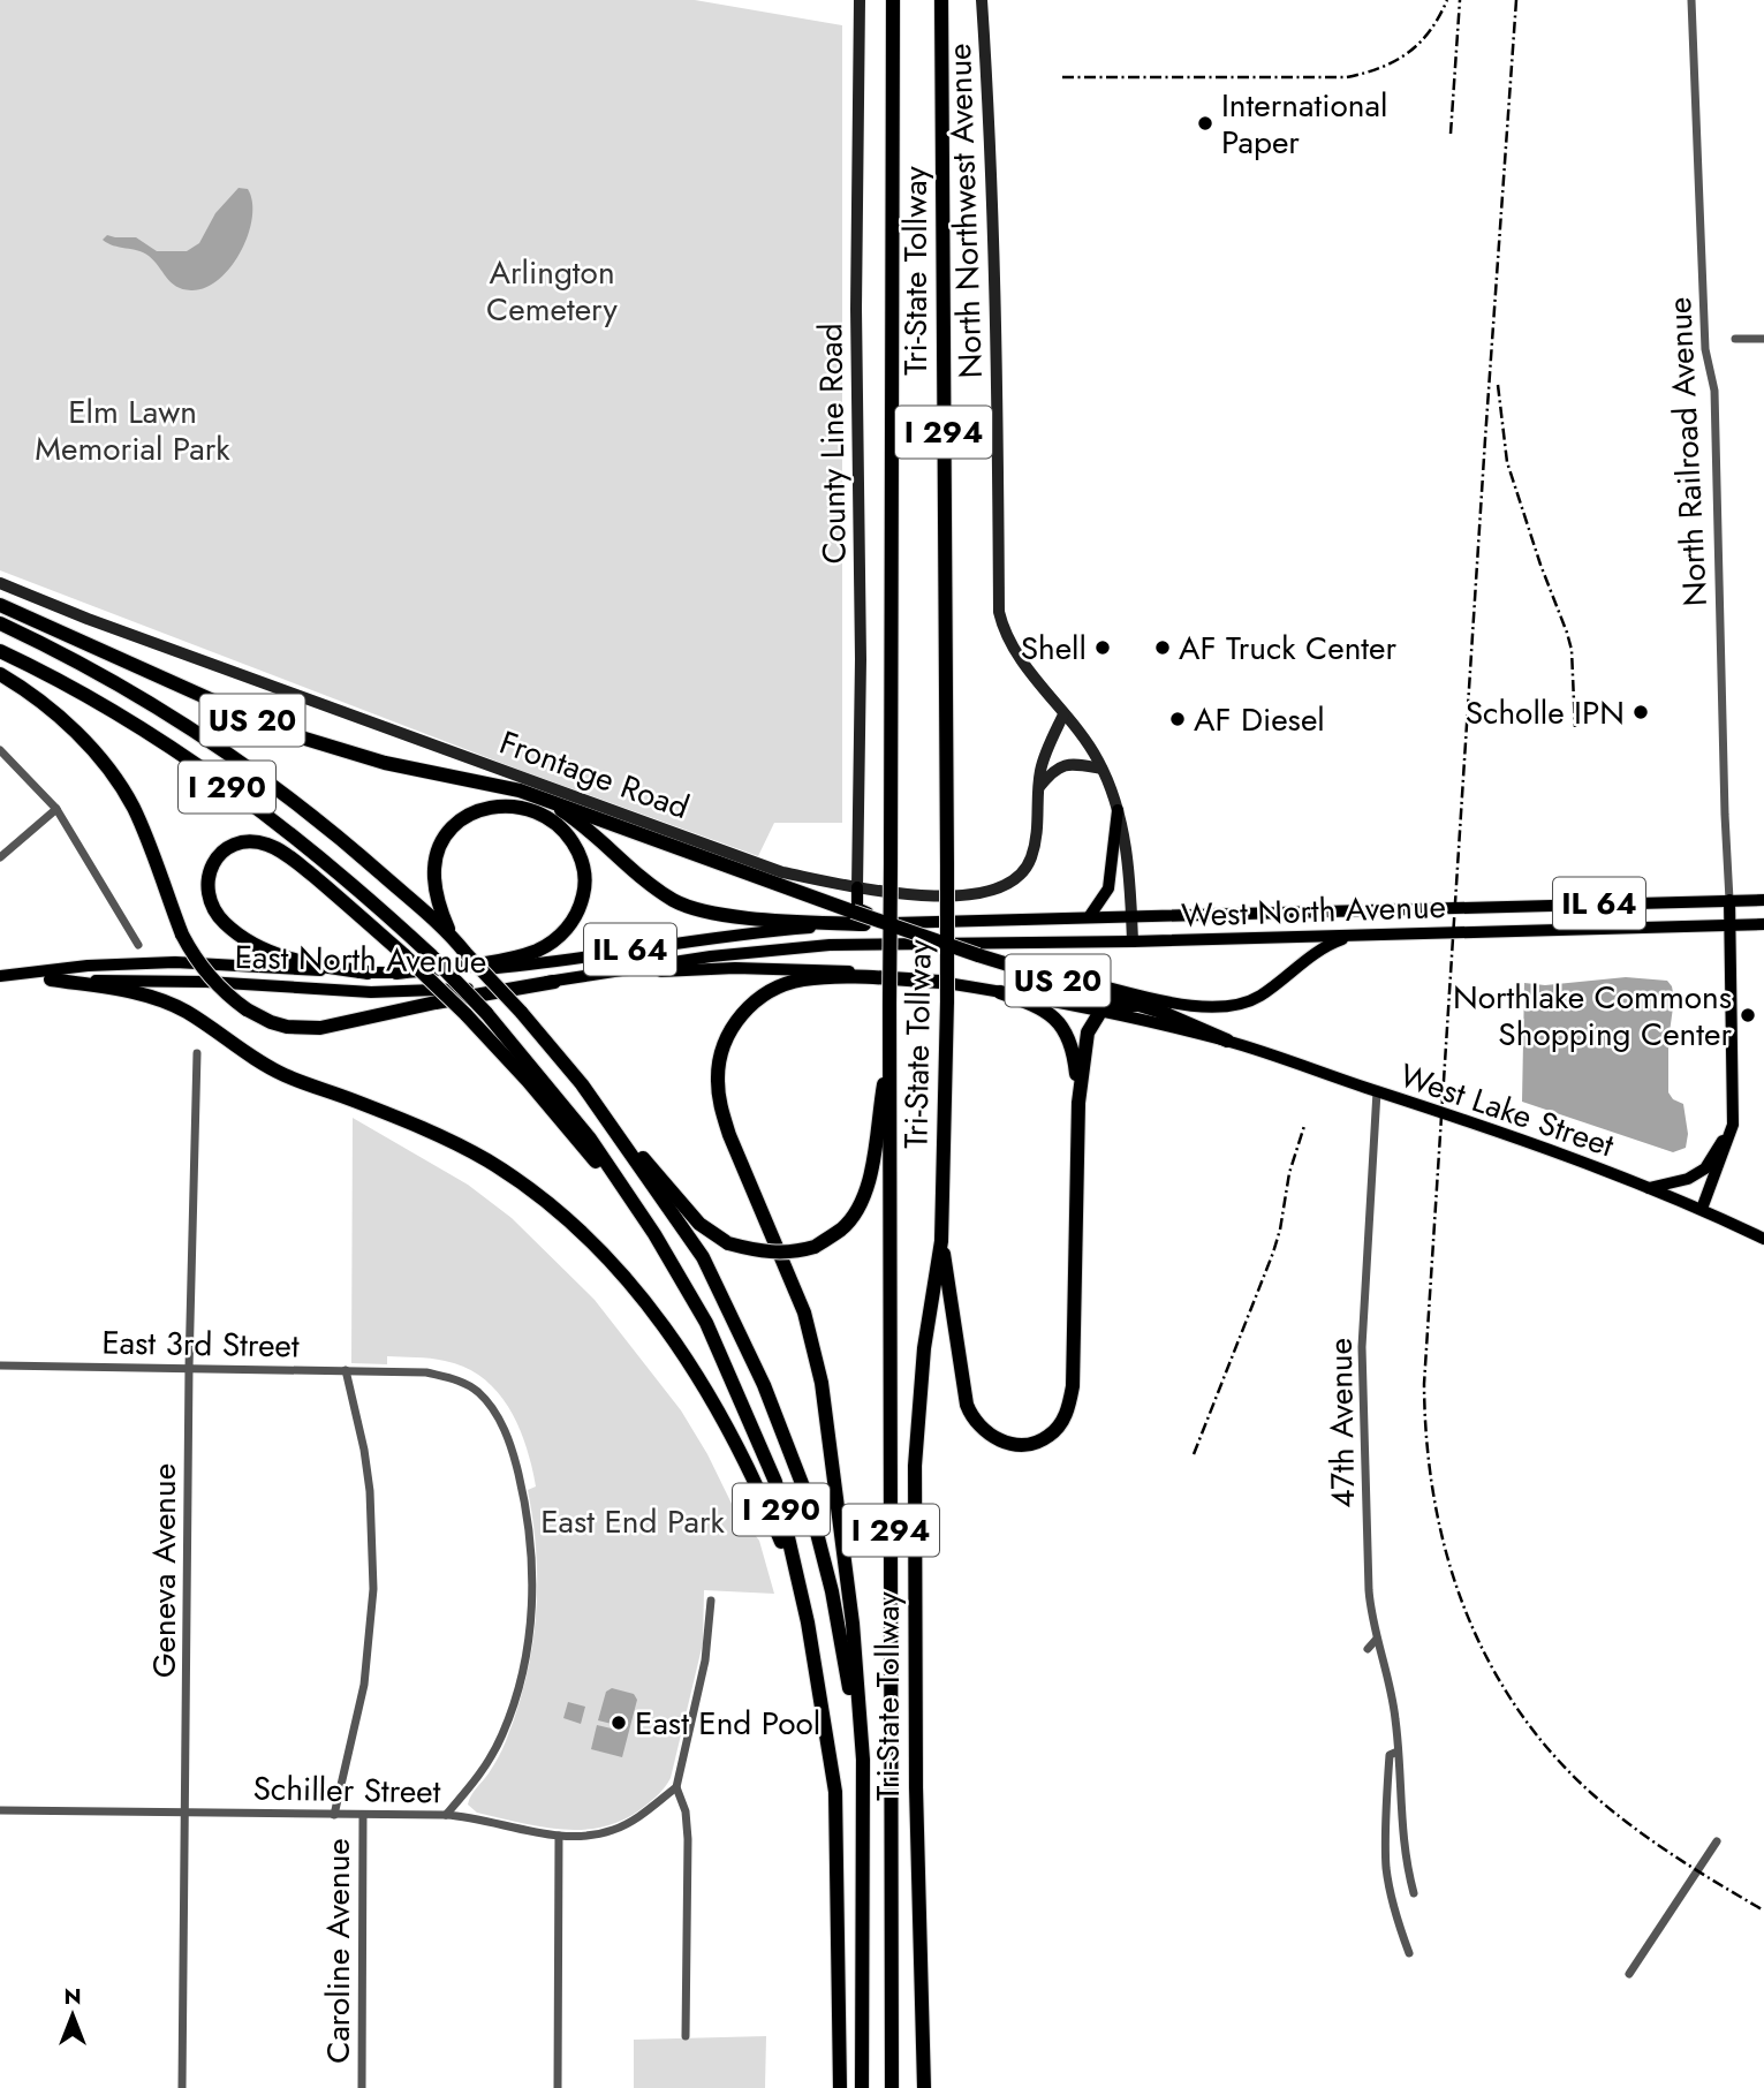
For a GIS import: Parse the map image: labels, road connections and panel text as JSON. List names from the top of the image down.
{
  "streets": {
    "highway": [
      "Tri-State Tollway",
      "I 294",
      "US 20",
      "I 290"
    ],
    "main road": [
      "IL 64",
      "West North Avenue",
      "East North Avenue",
      "West Lake Street"
    ],
    "street": [
      "North Northwest Avenue",
      "County Line Road",
      "North Railroad Avenue",
      "Frontage Road",
      "East 3rd Street",
      "47th Avenue",
      "Geneva Avenue",
      "Schiller Street",
      "Caroline Avenue"
    ]
  },
  "crossings": [
    ["North Northwest Avenue", "Frontage Road"],
    ["North Northwest Avenue", "West North Avenue"],
    ["County Line Road", "Frontage Road"],
    ["North Railroad Avenue", "West North Avenue"],
    ["US 20", "East North Avenue"],
    ["US 20", "West Lake Street"],
    ["West North Avenue", "East North Avenue"],
    ["West Lake Street", "47th Avenue"],
    ["East 3rd Street", "Geneva Avenue"],
    ["East 3rd Street", "Schiller Street"],
    ["Geneva Avenue", "Schiller Street"],
    ["Schiller Street", "Caroline Avenue"]
  ],
  "parks": ["Arlington Cemetery", "Elm Lawn Memorial Park", "East End Park"],
  "places": [
    "International Paper",
    "Shell",
    "AF Truck Center",
    "Scholle IPN",
    "AF Diesel",
    "Northlake Commons Shopping Center",
    "East End Pool"
  ],
  "north": "top"
}
